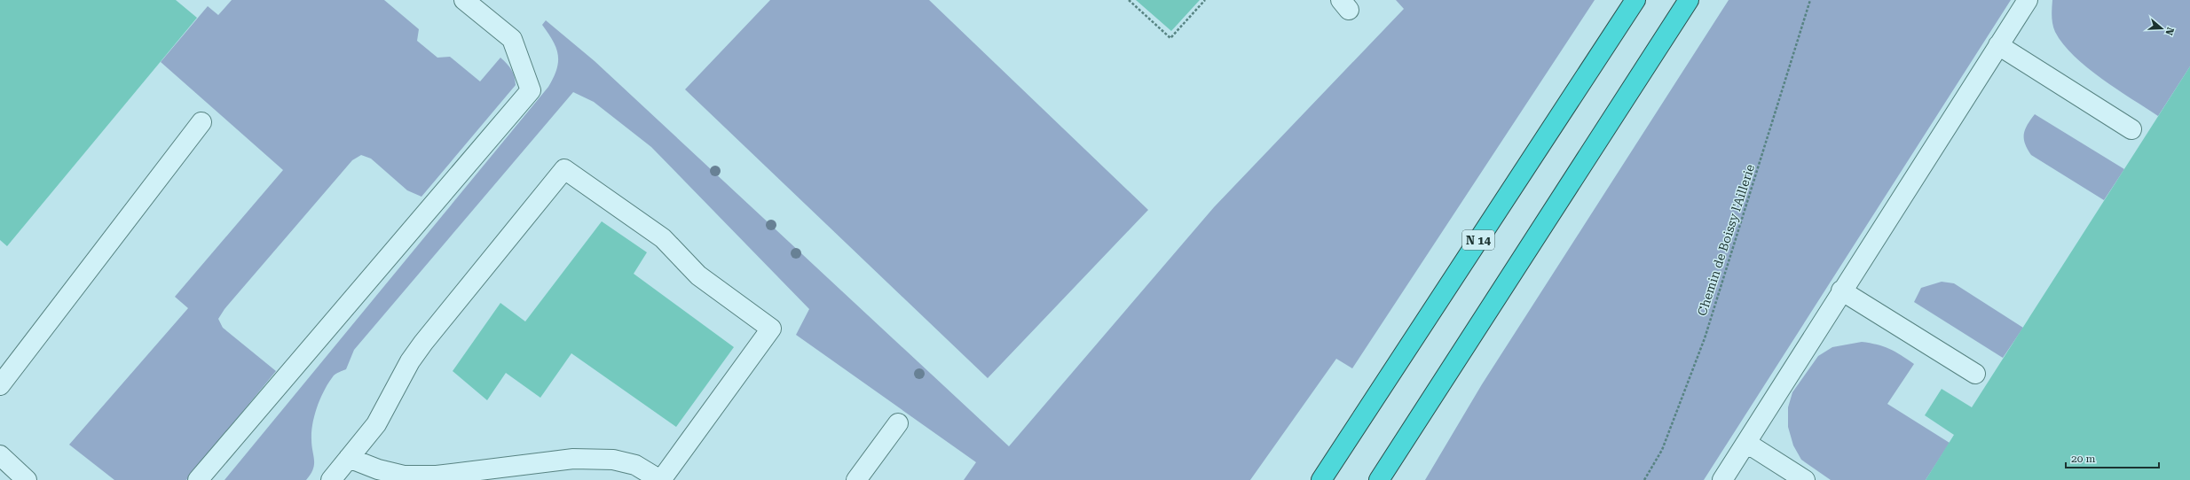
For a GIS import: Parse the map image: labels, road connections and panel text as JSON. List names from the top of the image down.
{
  "streets": {
    "highway": ["N 14"],
    "path": ["Chemin de Boissy l'Aillerie"]
  },
  "scale_bar": "20 m",
  "north": "right"
}
